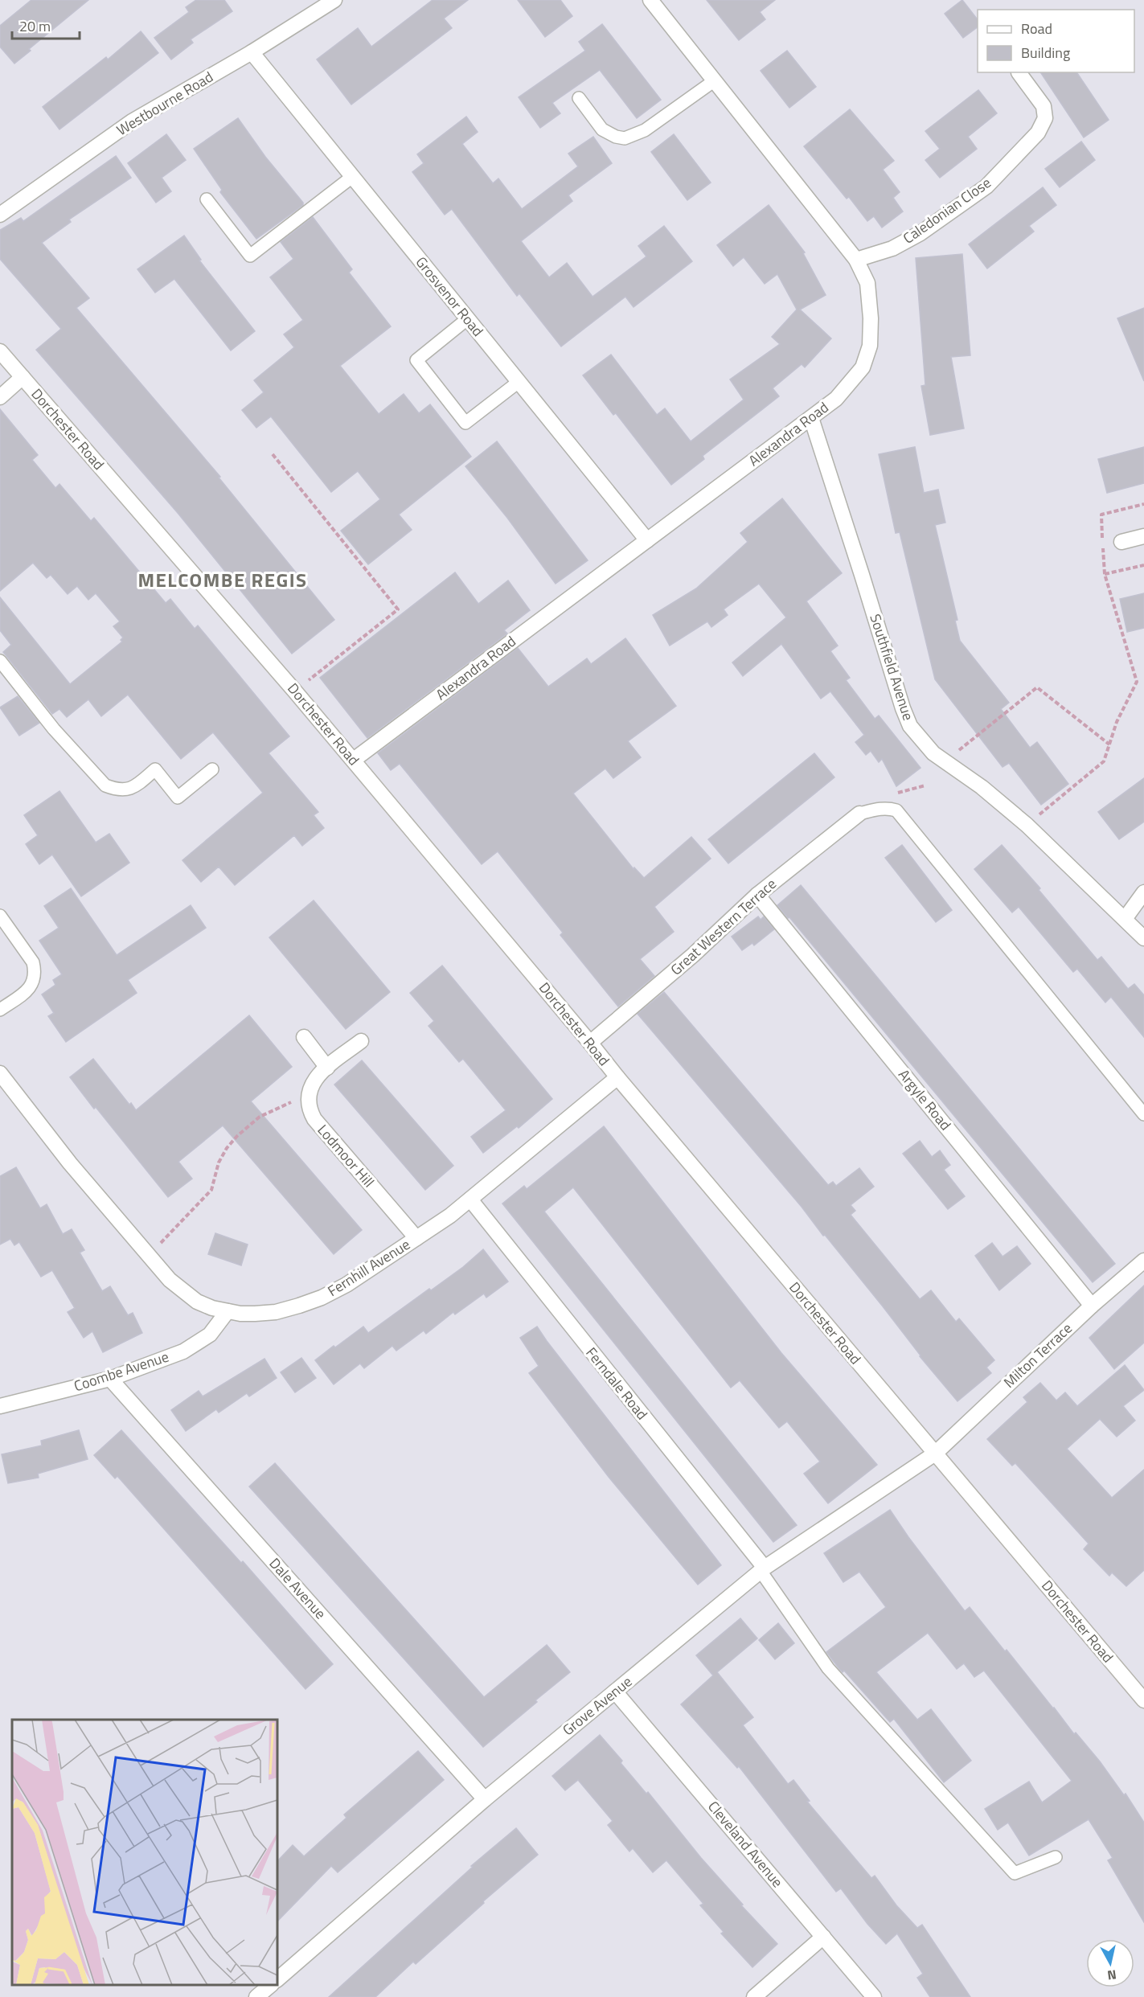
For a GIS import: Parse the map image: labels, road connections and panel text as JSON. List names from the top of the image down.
{
  "streets": {
    "street": [
      "Westbourne Road",
      "Caledonian Close",
      "Grosvenor Road",
      "Dorchester Road",
      "Alexandra Road",
      "Southfield Avenue",
      "Great Western Terrace",
      "Argyle Road",
      "Lodmoor Hill",
      "Fernhill Avenue",
      "Milton Terrace",
      "Coombe Avenue",
      "Ferndale Road",
      "Dale Avenue",
      "Grove Avenue",
      "Cleveland Avenue"
    ]
  },
  "crossings": [
    ["Westbourne Road", "Grosvenor Road"],
    ["Caledonian Close", "Alexandra Road"],
    ["Grosvenor Road", "Alexandra Road"],
    ["Dorchester Road", "Alexandra Road"],
    ["Dorchester Road", "Great Western Terrace"],
    ["Dorchester Road", "Fernhill Avenue"],
    ["Dorchester Road", "Milton Terrace"],
    ["Dorchester Road", "Grove Avenue"],
    ["Alexandra Road", "Southfield Avenue"],
    ["Great Western Terrace", "Argyle Road"],
    ["Argyle Road", "Milton Terrace"],
    ["Lodmoor Hill", "Fernhill Avenue"],
    ["Fernhill Avenue", "Coombe Avenue"],
    ["Fernhill Avenue", "Ferndale Road"],
    ["Milton Terrace", "Grove Avenue"],
    ["Coombe Avenue", "Dale Avenue"],
    ["Ferndale Road", "Grove Avenue"],
    ["Dale Avenue", "Grove Avenue"],
    ["Grove Avenue", "Cleveland Avenue"]
  ],
  "districts": ["MELCOMBE REGIS"],
  "legend": ["Road", "Building"],
  "scale_bar": "20 m",
  "north": "bottom"
}
